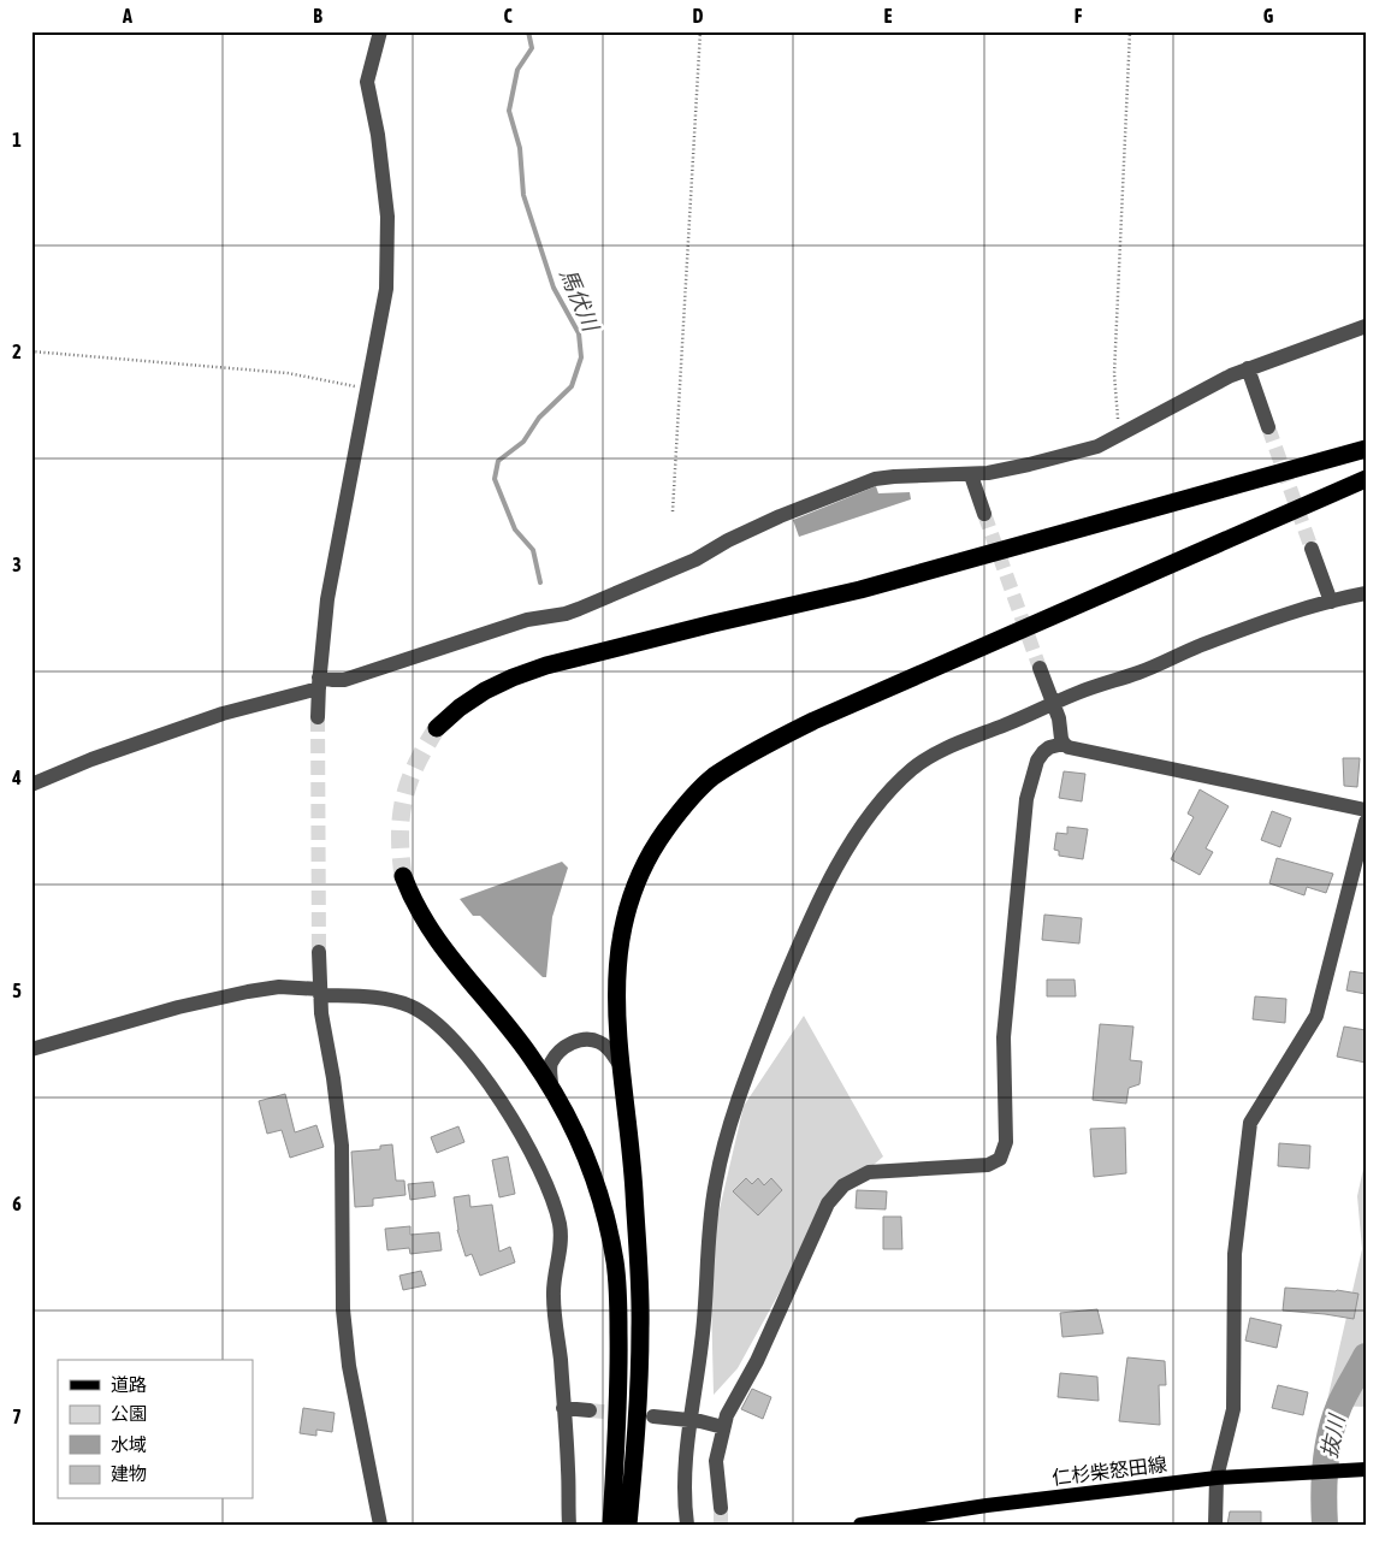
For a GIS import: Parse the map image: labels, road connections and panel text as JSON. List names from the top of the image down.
{
  "streets": {
    "main road": ["仁杉柴怒田線"]
  },
  "water": ["馬伏川", "抜川"],
  "legend": [
    "道路",
    "公園",
    "水域",
    "建物"
  ],
  "grid": {
    "columns": [
      "A",
      "B",
      "C",
      "D",
      "E",
      "F",
      "G"
    ],
    "rows": [
      "1",
      "2",
      "3",
      "4",
      "5",
      "6",
      "7"
    ]
  }
}
